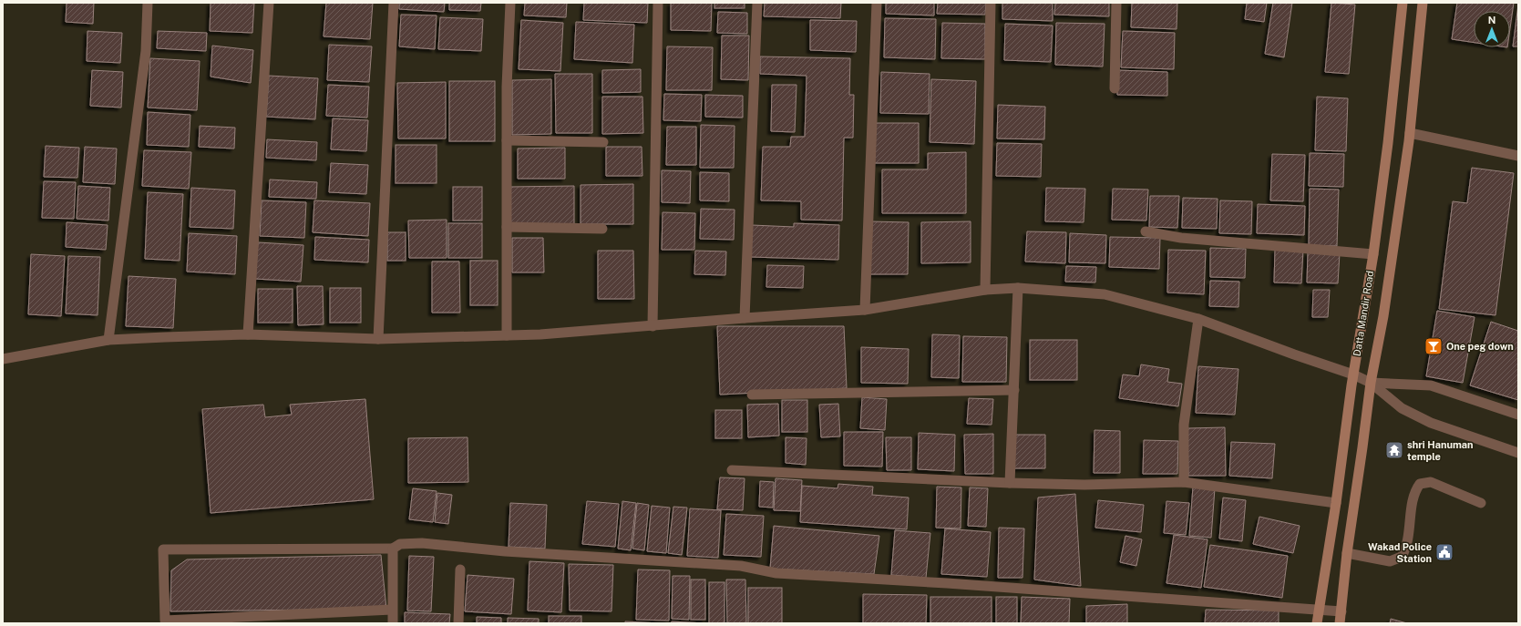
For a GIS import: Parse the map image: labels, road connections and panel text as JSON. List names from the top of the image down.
{
  "streets": {
    "main road": ["Datta Mandir Road"]
  },
  "places": {
    "bar": ["One peg down"],
    "temple": ["shri Hanuman temple"],
    "public building": ["Wakad Police Station"]
  },
  "north": "top"
}
